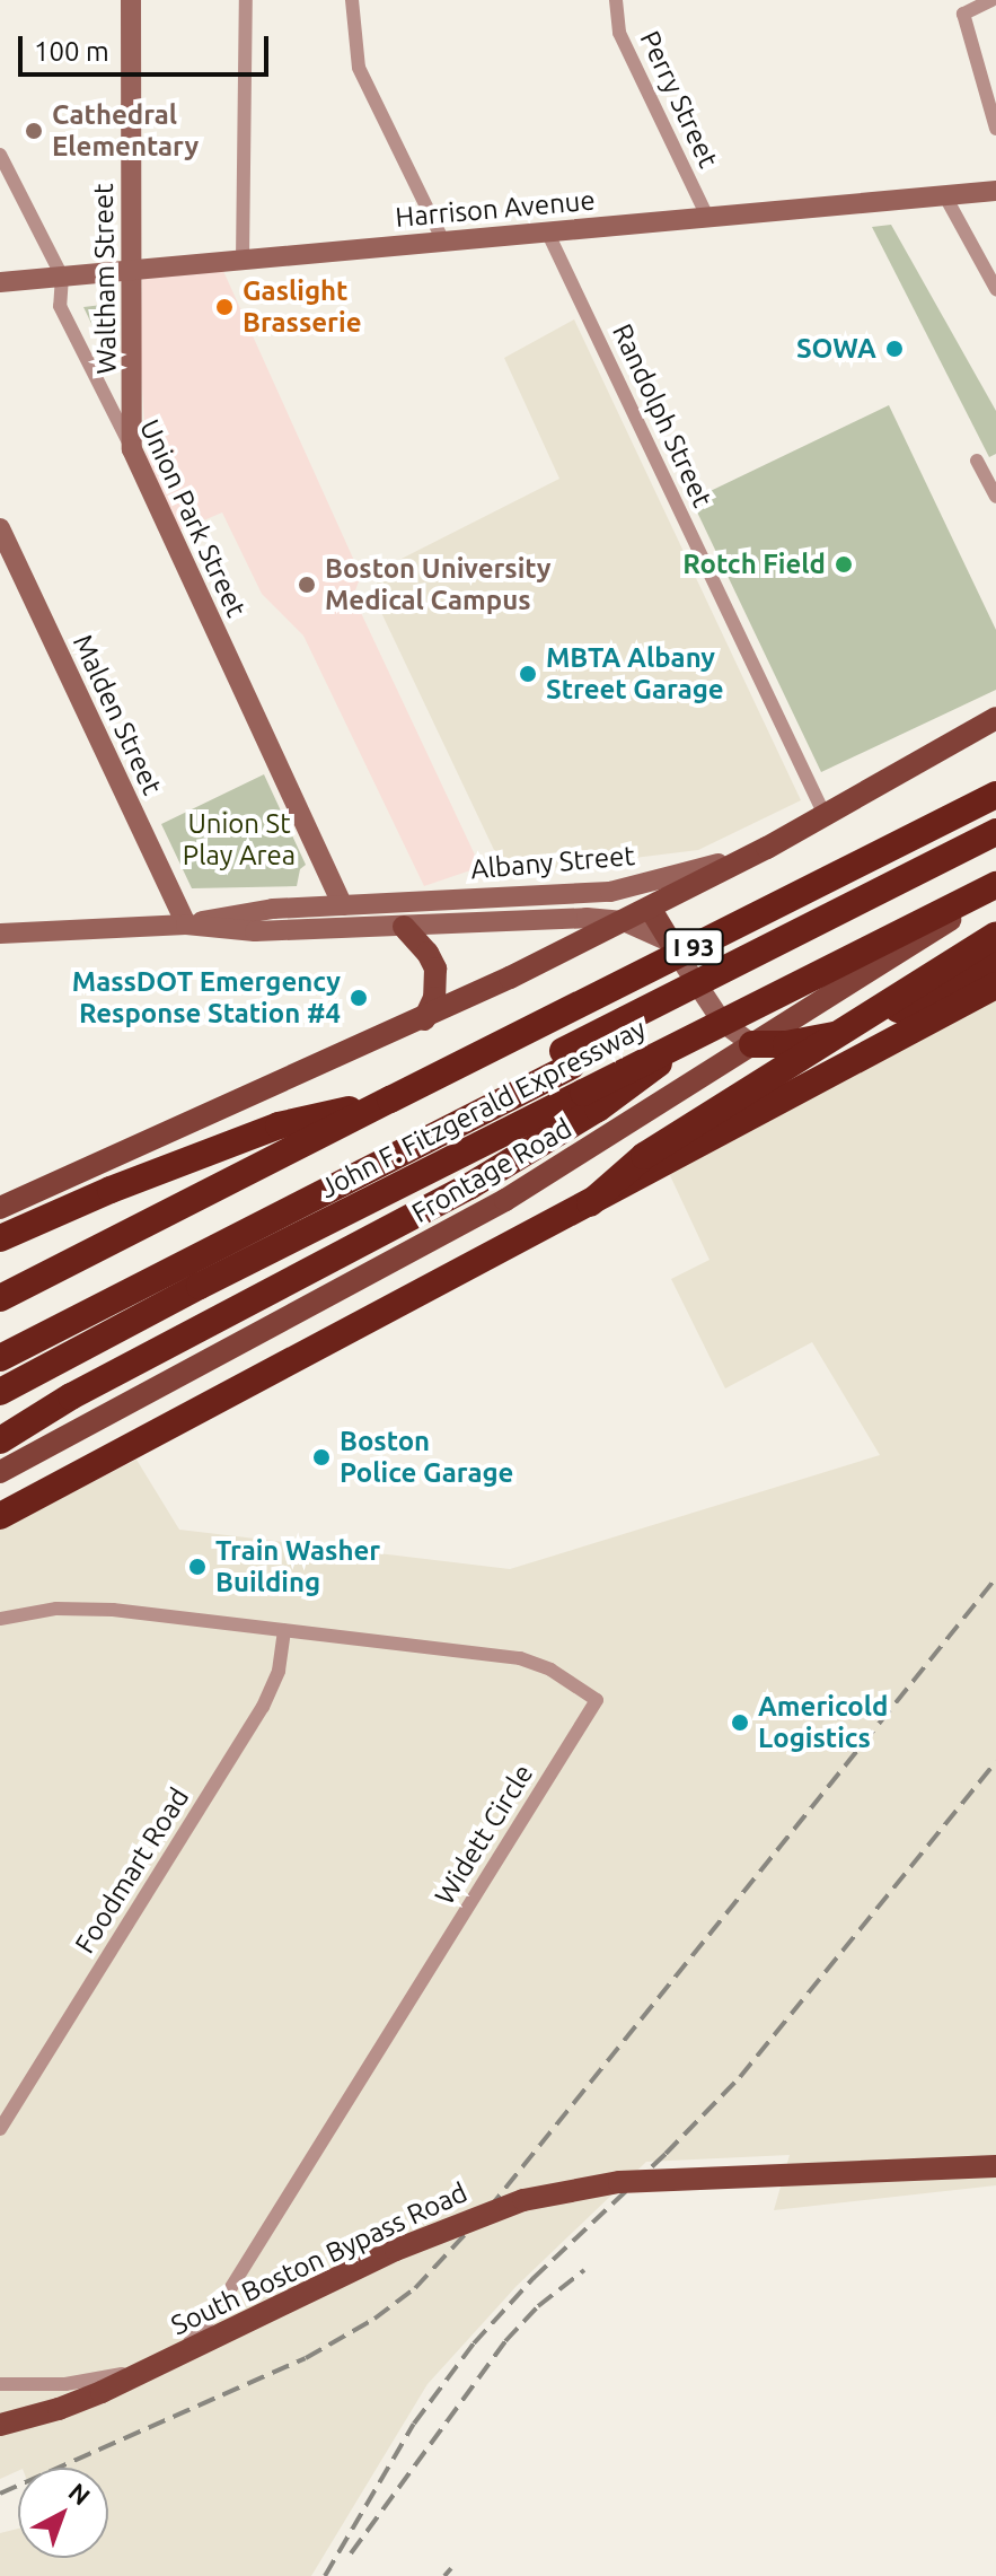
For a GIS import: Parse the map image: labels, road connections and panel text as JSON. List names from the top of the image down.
{
  "streets": {
    "highway": ["I 93", "John F. Fitzgerald Expressway"],
    "main road": [
      "Harrison Avenue",
      "Waltham Street",
      "Union Park Street",
      "Malden Street",
      "Albany Street",
      "Frontage Road",
      "South Boston Bypass Road"
    ],
    "street": [
      "Perry Street",
      "Randolph Street",
      "Widett Circle",
      "Foodmart Road"
    ]
  },
  "crossings": [
    ["Perry Street", "Harrison Avenue"],
    ["Harrison Avenue", "Waltham Street"],
    ["Harrison Avenue", "Randolph Street"],
    ["Harrison Avenue", "Union Park Street"],
    ["Waltham Street", "Union Park Street"],
    ["Randolph Street", "Albany Street"],
    ["Union Park Street", "Albany Street"],
    ["Malden Street", "Albany Street"],
    ["Albany Street", "Frontage Road"],
    ["John F. Fitzgerald Expressway", "Frontage Road"],
    ["Widett Circle", "Foodmart Road"]
  ],
  "parks": ["Union St Play Area"],
  "places": [
    "Cathedral Elementary",
    "Gaslight Brasserie",
    "SOWA",
    "Rotch Field",
    "Boston University Medical Campus",
    "MBTA Albany Street Garage",
    "MassDOT Emergency Response Station #4",
    "Boston Police Garage",
    "Train Washer Building",
    "Americold Logistics"
  ],
  "scale_bar": "100 m",
  "north": "top right"
}
